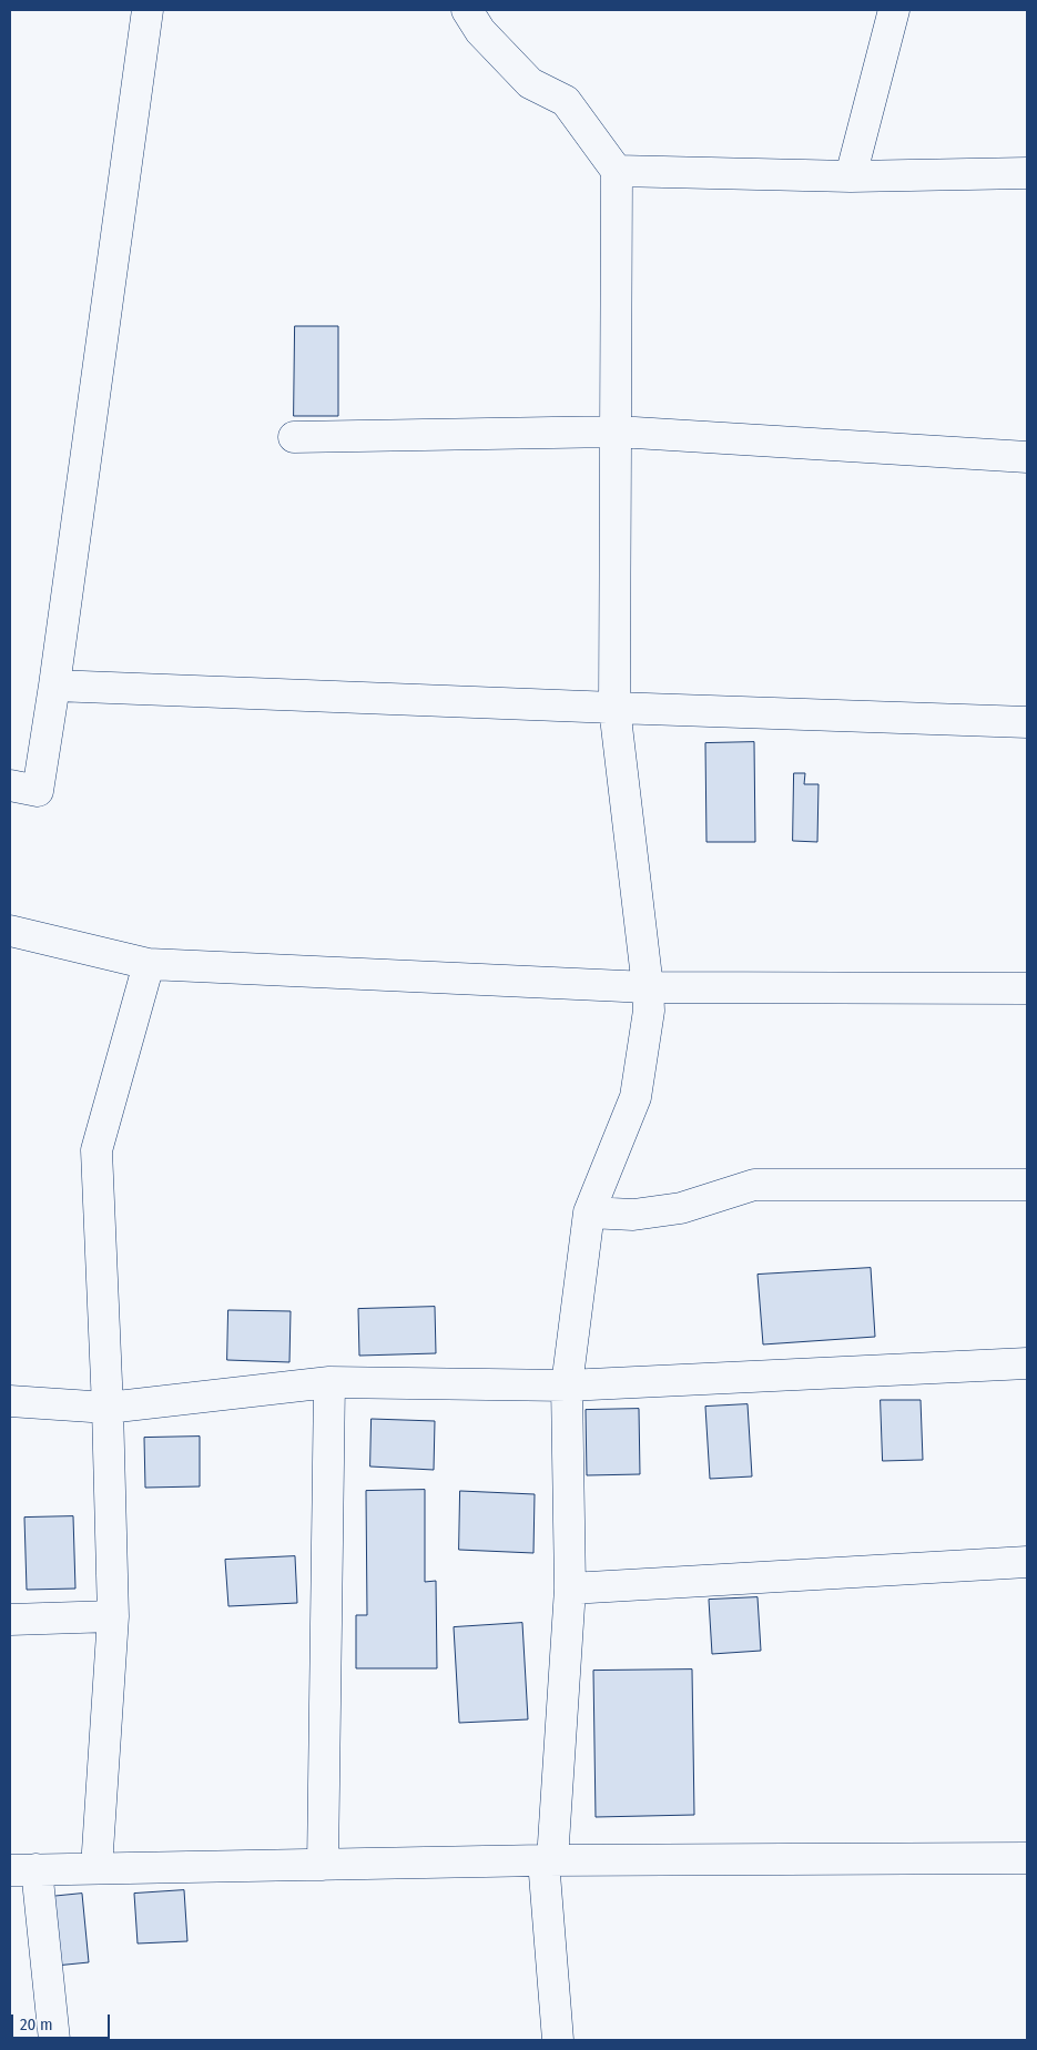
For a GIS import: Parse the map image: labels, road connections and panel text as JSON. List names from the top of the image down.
{
  "scale_bar": "20 m"
}
